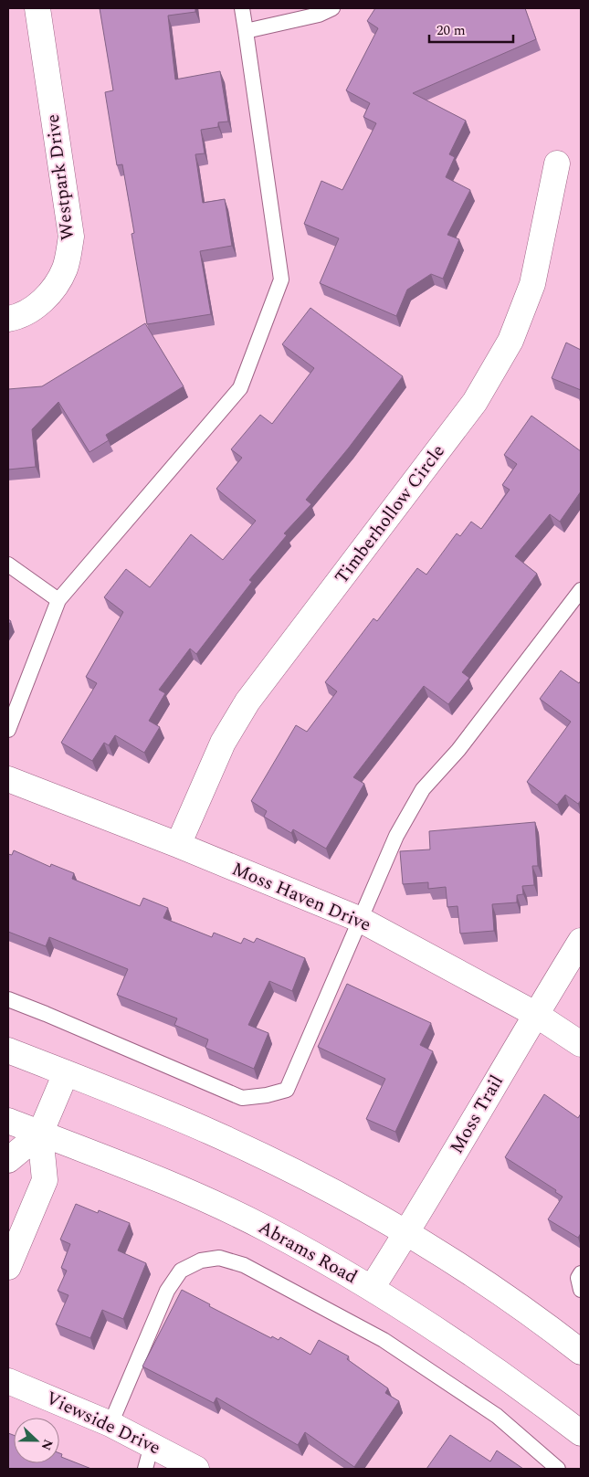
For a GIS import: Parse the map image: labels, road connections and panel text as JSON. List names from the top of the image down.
{
  "streets": {
    "street": [
      "Westpark Drive",
      "Timberhollow Circle",
      "Moss Haven Drive",
      "Moss Trail",
      "Abrams Road",
      "Viewside Drive"
    ]
  },
  "crossings": [
    ["Timberhollow Circle", "Moss Haven Drive"],
    ["Moss Haven Drive", "Moss Trail"],
    ["Moss Trail", "Abrams Road"]
  ],
  "scale_bar": "20 m",
  "north": "right"
}
